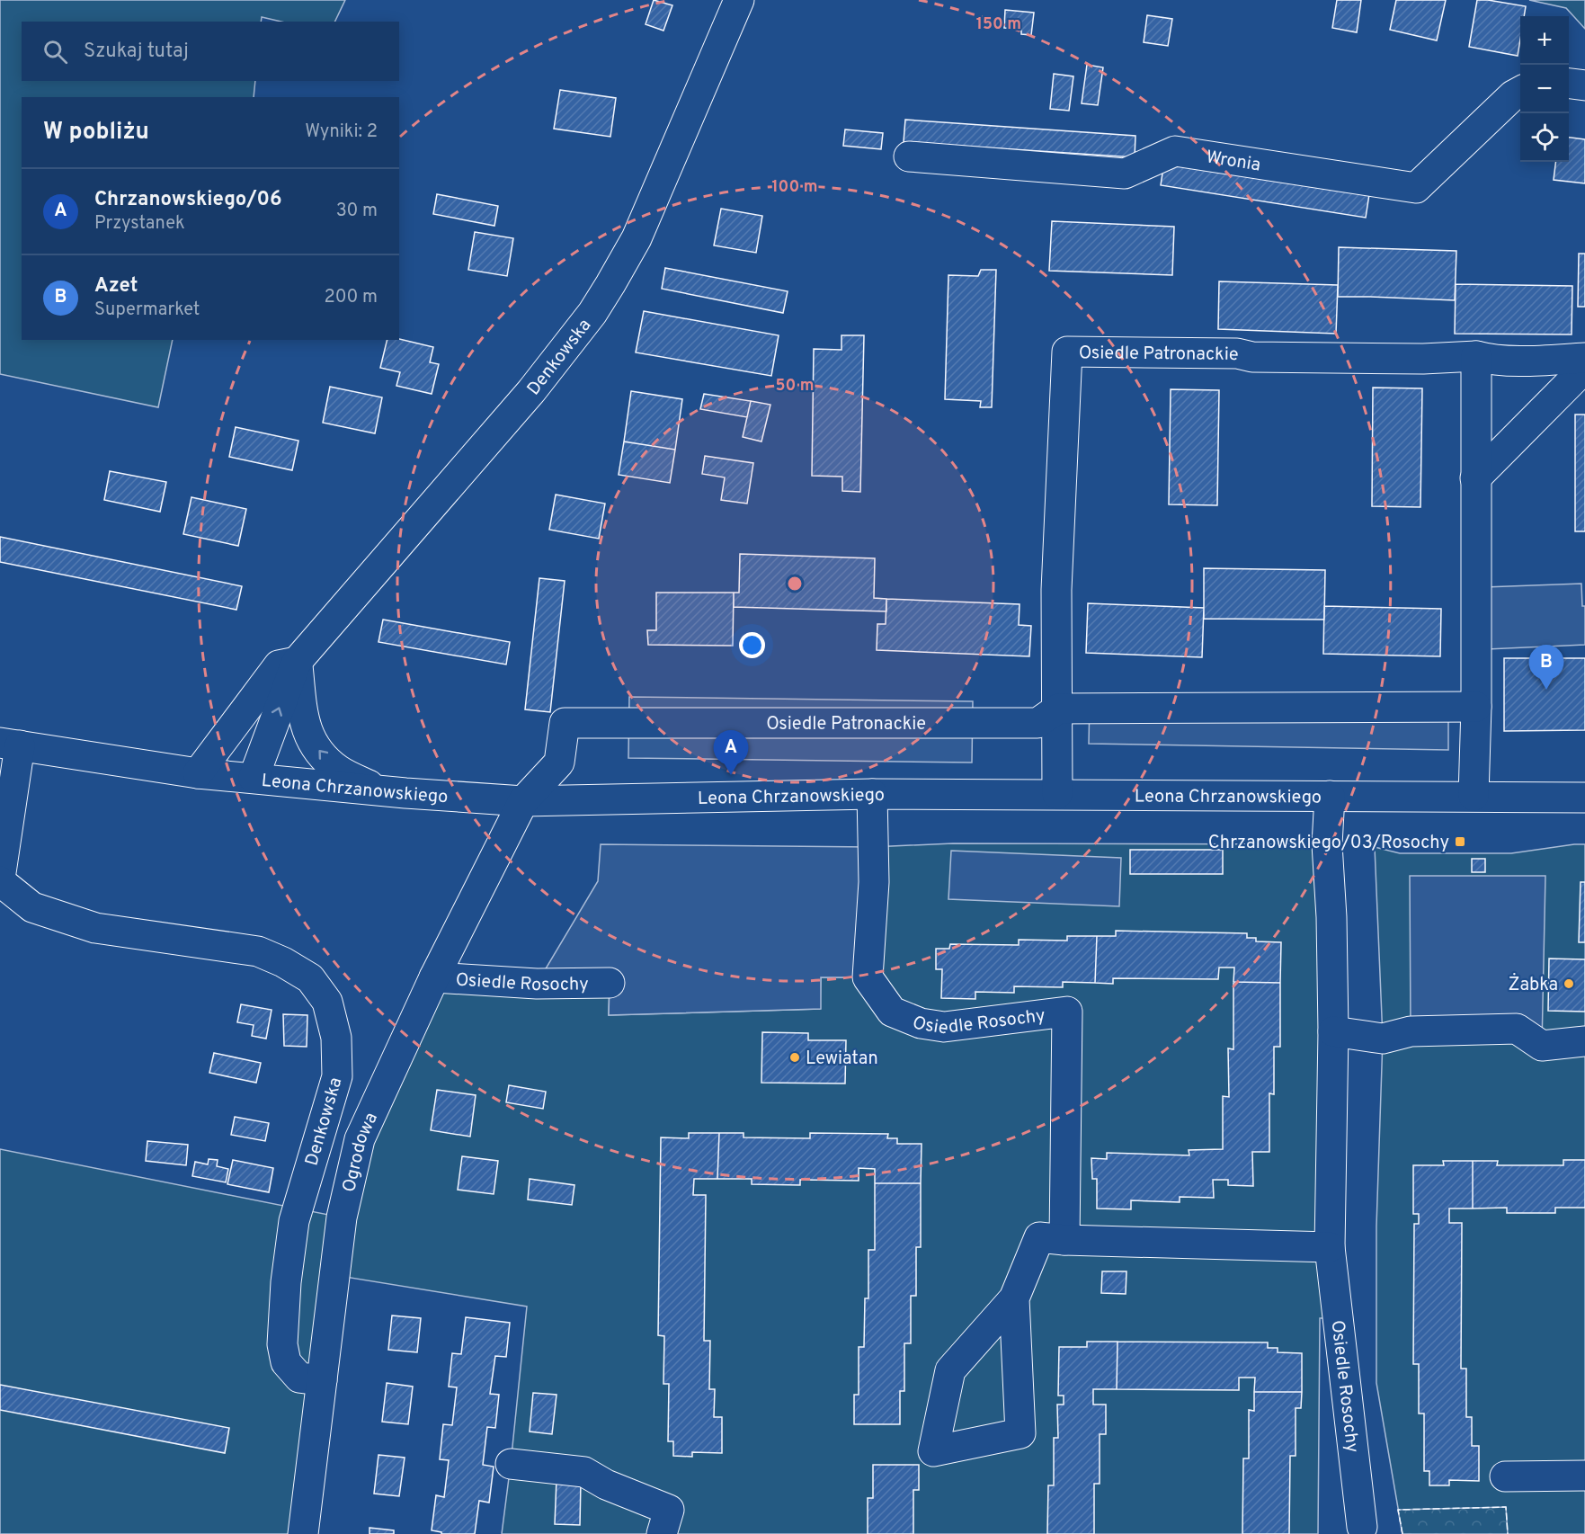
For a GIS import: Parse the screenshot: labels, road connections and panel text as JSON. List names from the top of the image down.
{
  "streets": {
    "street": [
      "Wronia",
      "Osiedle Patronackie",
      "Denkowska",
      "Leona Chrzanowskiego",
      "Osiedle Rosochy",
      "Ogrodowa"
    ]
  },
  "crossings": [
    ["Osiedle Patronackie", "Leona Chrzanowskiego"],
    ["Osiedle Patronackie", "Ogrodowa"],
    ["Denkowska", "Leona Chrzanowskiego"],
    ["Denkowska", "Ogrodowa"],
    ["Leona Chrzanowskiego", "Osiedle Rosochy"],
    ["Leona Chrzanowskiego", "Ogrodowa"],
    ["Osiedle Rosochy", "Ogrodowa"]
  ],
  "places": {
    "transit": ["Chrzanowskiego/03/Rosochy"],
    "other": ["Żabka", "Lewiatan"]
  },
  "page": {
    "map_buttons": ["+", "−"],
    "search": "Szukaj tutaj",
    "heading": ["W pobliżu", "Wyniki: 2"],
    "list": [
      {
        "mark": "A",
        "name": "Chrzanowskiego/06",
        "note": "Przystanek",
        "value": "30 m"
      },
      {
        "mark": "B",
        "name": "Azet",
        "note": "Supermarket",
        "value": "200 m"
      }
    ],
    "pins": ["B", "A"]
  },
  "rings": ["150 m", "100 m", "50 m"]
}
